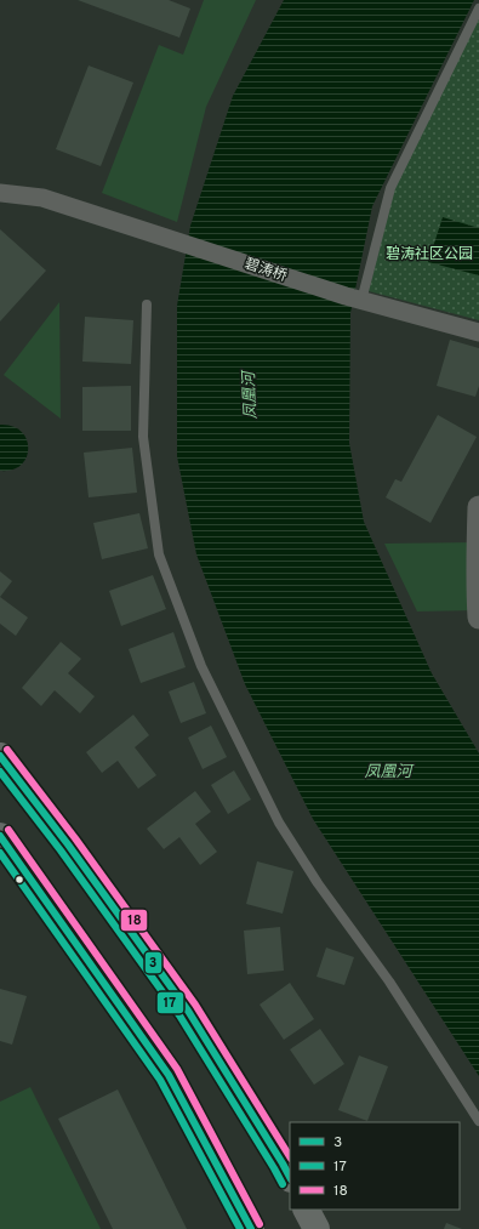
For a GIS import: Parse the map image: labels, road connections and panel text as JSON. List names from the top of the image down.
{
  "streets": {
    "street": ["碧涛桥"]
  },
  "water": ["凤凰河"],
  "parks": ["碧涛社区公园"],
  "lines": ["transit line 18", "transit line 3", "transit line 17"],
  "legend": ["3", "17", "18"]
}
